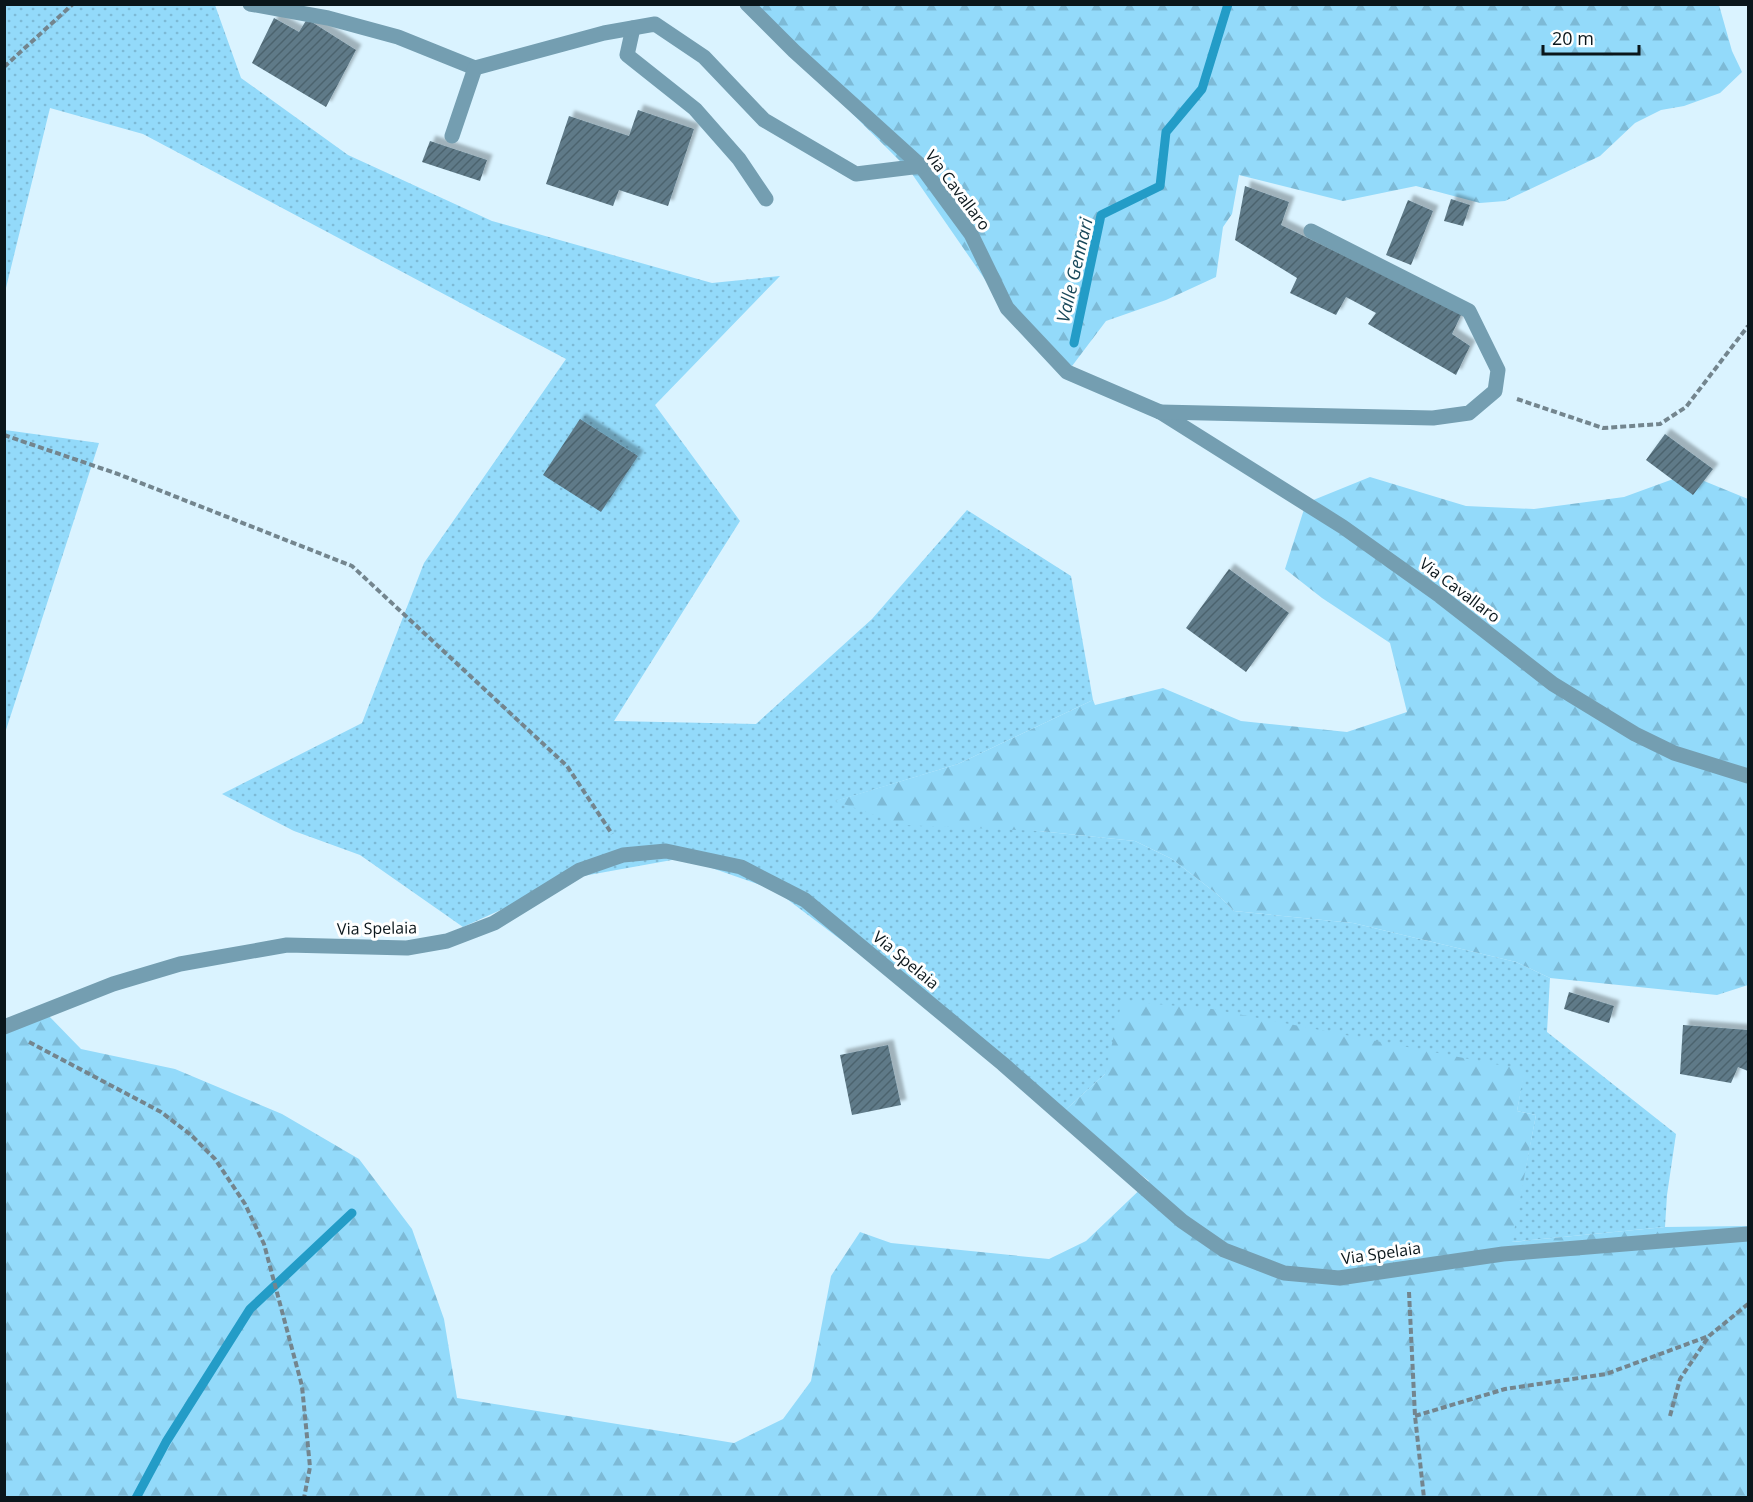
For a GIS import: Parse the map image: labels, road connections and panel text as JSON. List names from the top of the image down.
{
  "streets": {
    "street": ["Via Cavallaro", "Via Spelaia"]
  },
  "water": ["Valle Gennari"],
  "scale_bar": "20 m"
}
